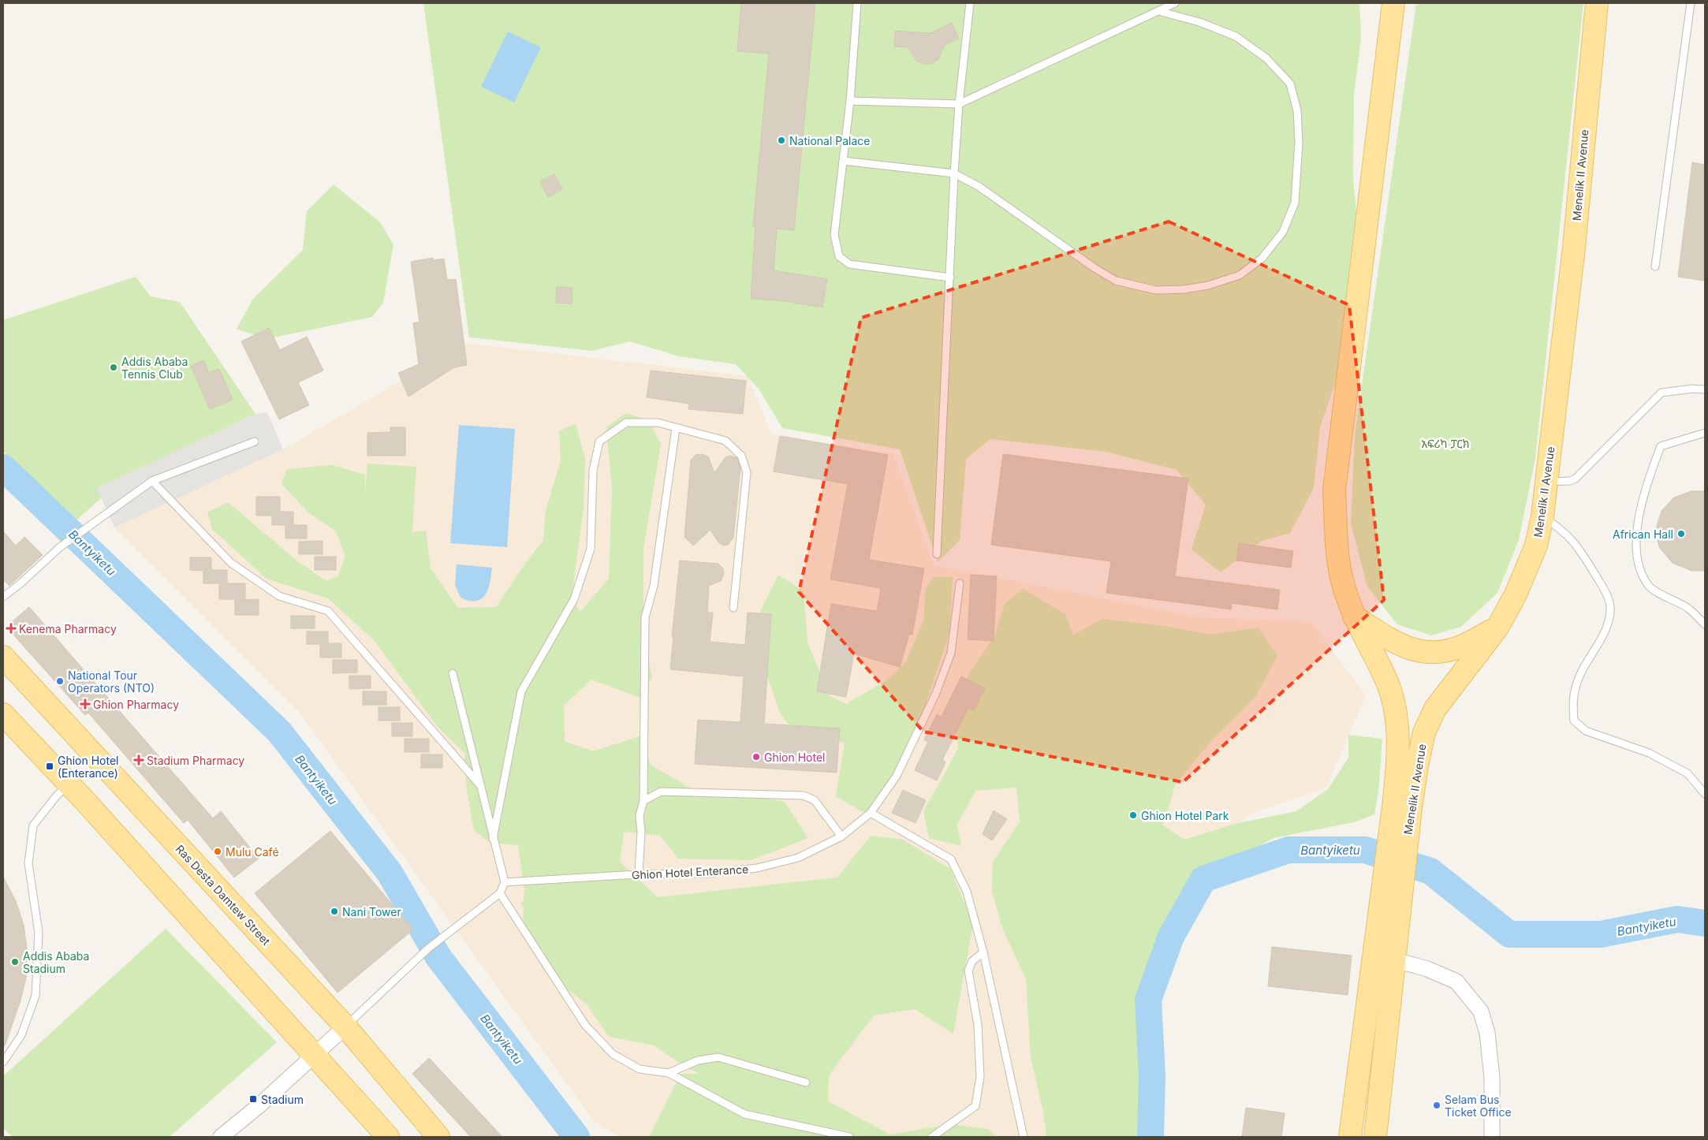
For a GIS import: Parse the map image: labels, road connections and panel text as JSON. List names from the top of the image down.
{
  "streets": {
    "main road": ["Menelik II Avenue", "Ras Desta Damtew Street"],
    "lane": ["Ghion Hotel Enterance"]
  },
  "water": ["Bantyiketu"],
  "parks": ["አፍሪካ ፓርክ"],
  "places": {
    "other": [
      "National Palace",
      "Addis Ababa Tennis Club",
      "African Hall",
      "National Tour Operators (NTO)",
      "Ghion Hotel",
      "Ghion Hotel Park",
      "Mulu Café",
      "Nani Tower",
      "Addis Ababa Stadium",
      "Selam Bus Ticket Office"
    ],
    "health": ["Kenema Pharmacy", "Ghion Pharmacy", "Stadium Pharmacy"],
    "transit": ["Ghion Hotel (Enterance)", "Stadium"]
  }
}
